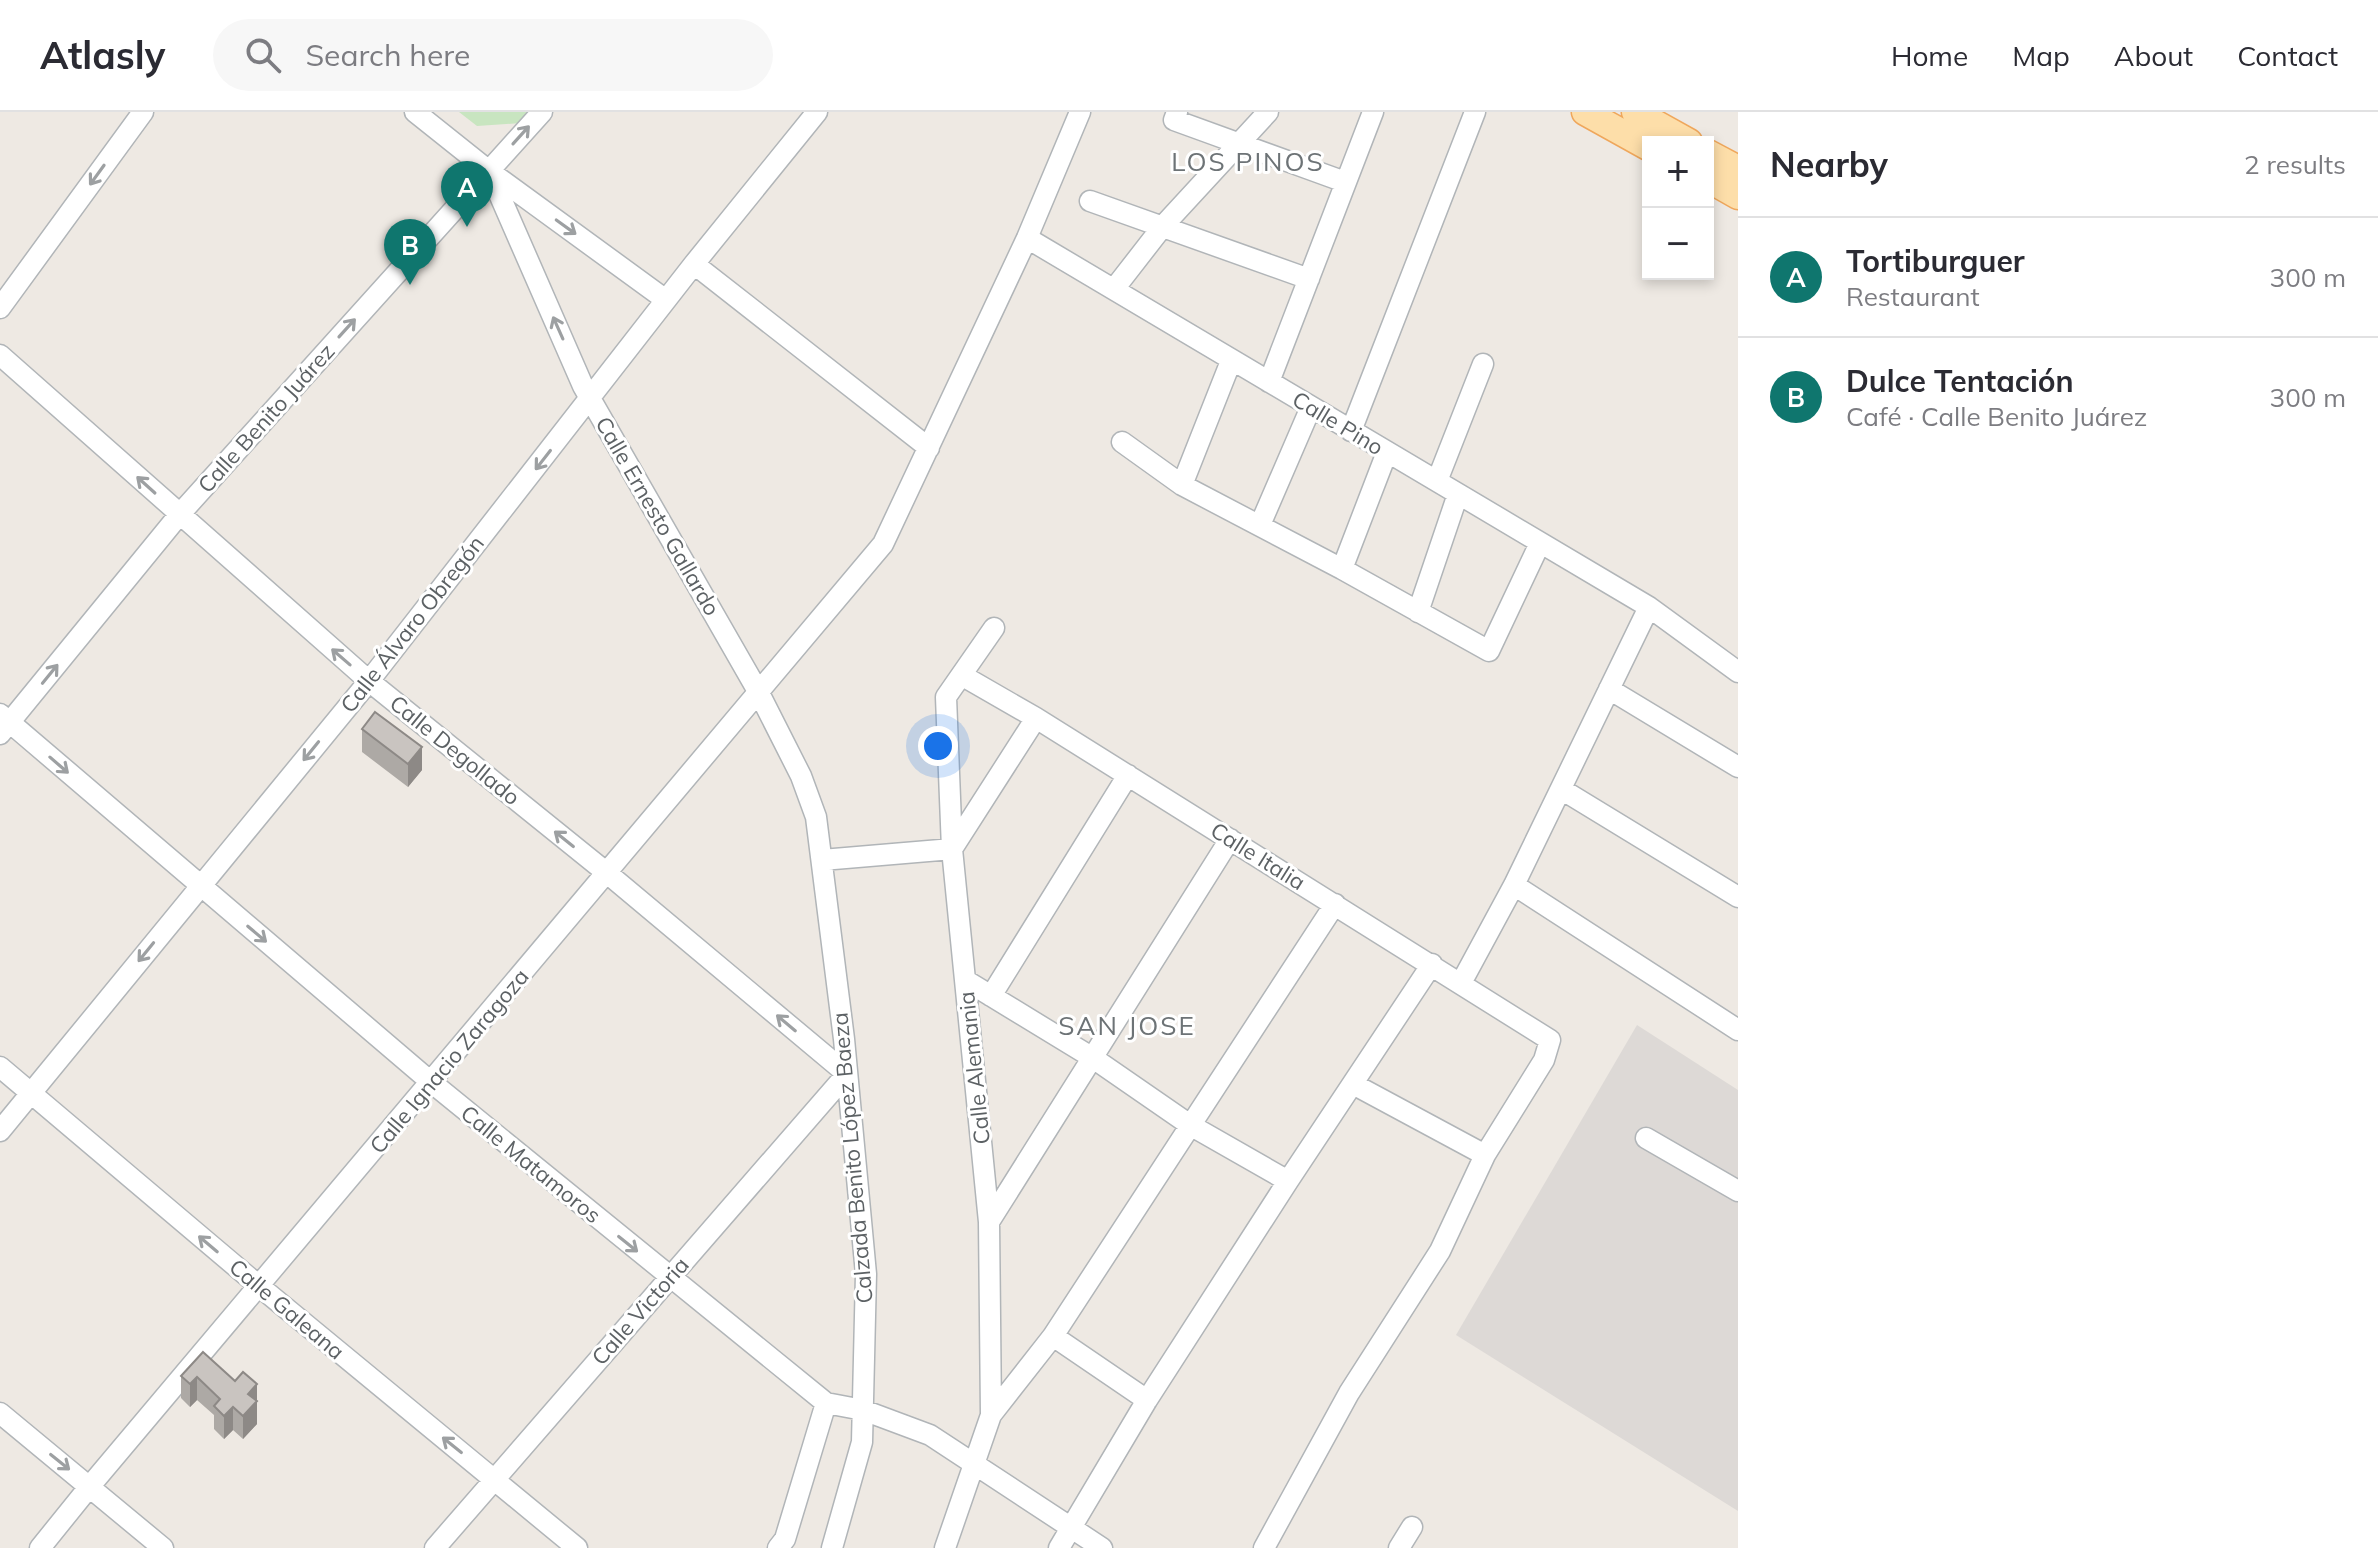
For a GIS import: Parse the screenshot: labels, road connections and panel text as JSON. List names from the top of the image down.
{
  "streets": {
    "street": [
      "Calle Benito Juárez",
      "Calle Pino",
      "Calle Ernesto Gallardo",
      "Calle Álvaro Obregón",
      "Calle Degollado",
      "Calle Italia",
      "Calle Ignacio Zaragoza",
      "Calle Alemania",
      "Calzada Benito López Baeza",
      "Calle Matamoros",
      "Calle Galeana",
      "Calle Victoria"
    ]
  },
  "crossings": [
    ["Calle Benito Juárez", "Calle Ernesto Gallardo"],
    ["Calle Benito Juárez", "Calle Degollado"],
    ["Calle Benito Juárez", "Calle Matamoros"],
    ["Calle Pino", "Calle Ignacio Zaragoza"],
    ["Calle Ernesto Gallardo", "Calle Álvaro Obregón"],
    ["Calle Ernesto Gallardo", "Calle Ignacio Zaragoza"],
    ["Calle Ernesto Gallardo", "Calzada Benito López Baeza"],
    ["Calle Álvaro Obregón", "Calle Degollado"],
    ["Calle Álvaro Obregón", "Calle Matamoros"],
    ["Calle Álvaro Obregón", "Calle Galeana"],
    ["Calle Degollado", "Calle Ignacio Zaragoza"],
    ["Calle Degollado", "Calzada Benito López Baeza"],
    ["Calle Degollado", "Calle Victoria"],
    ["Calle Italia", "Calle Alemania"],
    ["Calle Ignacio Zaragoza", "Calle Matamoros"],
    ["Calle Ignacio Zaragoza", "Calle Galeana"],
    ["Calle Alemania", "Calle Matamoros"],
    ["Calzada Benito López Baeza", "Calle Matamoros"],
    ["Calzada Benito López Baeza", "Calle Victoria"],
    ["Calle Matamoros", "Calle Victoria"],
    ["Calle Galeana", "Calle Victoria"]
  ],
  "one_way": [
    "Calle Benito Juárez",
    "Calle Álvaro Obregón",
    "Calle Degollado",
    "Calle Matamoros",
    "Calle Galeana"
  ],
  "districts": ["LOS PINOS", "SAN JOSE"],
  "page": {
    "header": "Atlasly",
    "search": "Search here",
    "nav": [
      "Home",
      "Map",
      "About",
      "Contact"
    ],
    "heading": ["Nearby", "2 results"],
    "map_buttons": ["+", "−"],
    "pins": ["A", "B"],
    "list": [
      {
        "mark": "A",
        "name": "Tortiburguer",
        "note": "Restaurant",
        "value": "300 m"
      },
      {
        "mark": "B",
        "name": "Dulce Tentación",
        "note": "Café · Calle Benito Juárez",
        "value": "300 m"
      }
    ]
  }
}
